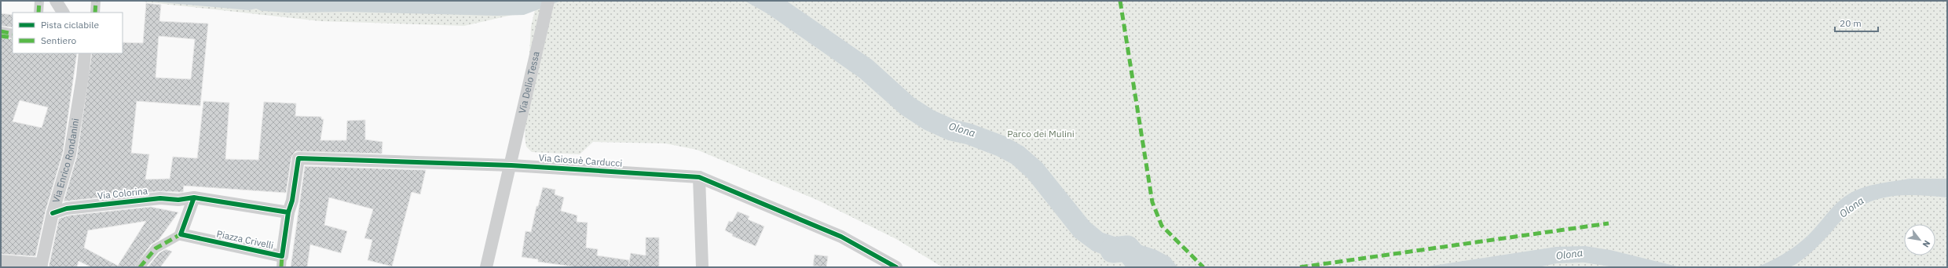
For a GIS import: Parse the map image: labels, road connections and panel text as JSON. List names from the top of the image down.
{
  "streets": {
    "street": [
      "Via Delio Tessa",
      "Via Enrico Rondanini",
      "Via Giosuè Carducci",
      "Via Colorina",
      "Piazza Crivelli"
    ]
  },
  "crossings": [
    ["Via Delio Tessa", "Via Giosuè Carducci"],
    ["Via Enrico Rondanini", "Via Colorina"],
    ["Via Giosuè Carducci", "Piazza Crivelli"]
  ],
  "water": ["Olona"],
  "parks": ["Parco dei Mulini"],
  "legend": ["Pista ciclabile", "Sentiero"],
  "scale_bar": "20 m",
  "north": "bottom right"
}
